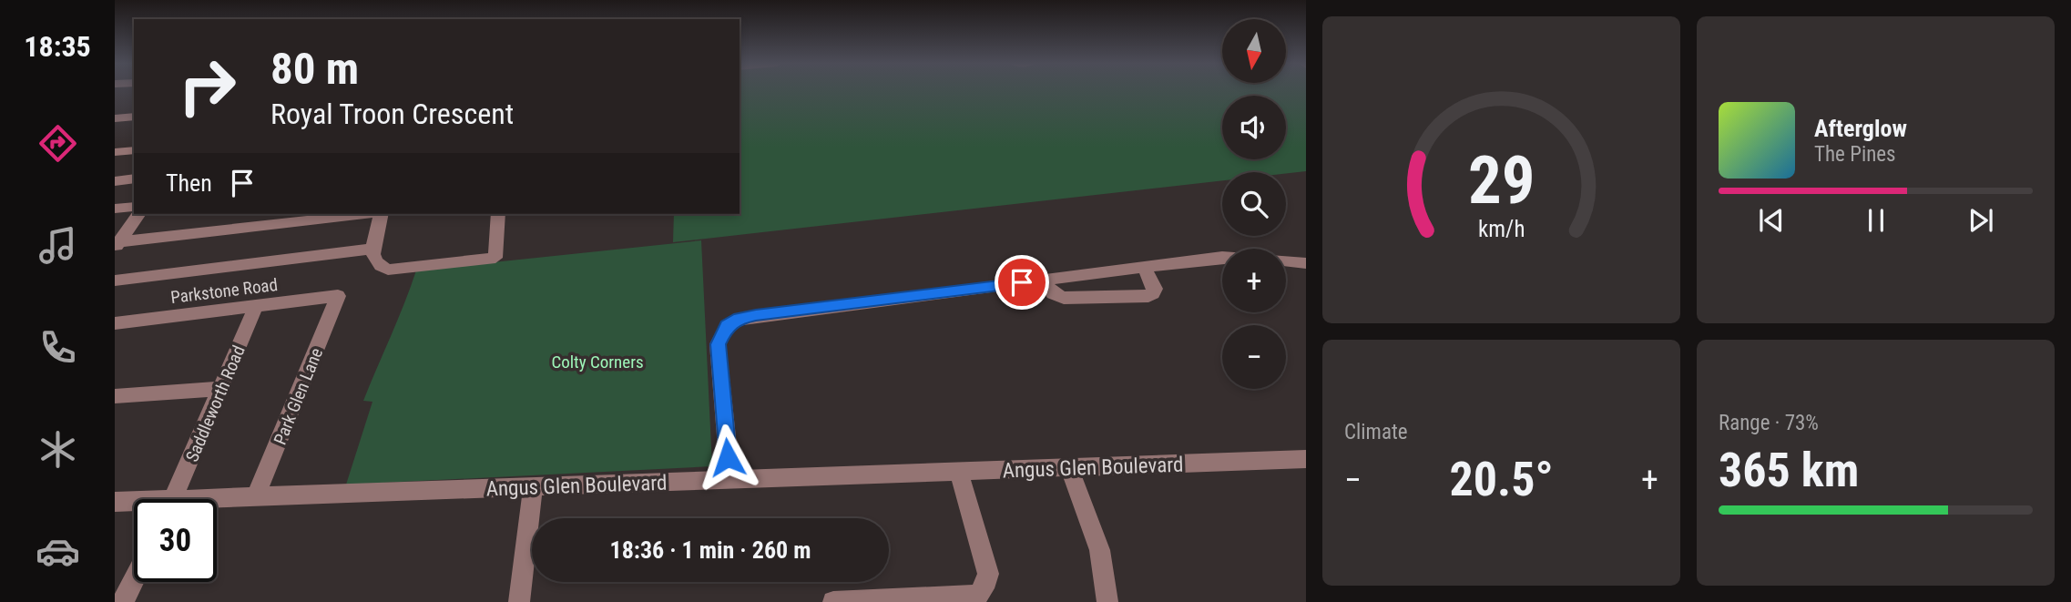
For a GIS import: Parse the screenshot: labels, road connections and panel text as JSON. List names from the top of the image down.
{
  "streets": {
    "street": [
      "Parkstone Road",
      "Park Glen Lane",
      "Saddleworth Road",
      "Angus Glen Boulevard"
    ]
  },
  "crossings": [
    ["Parkstone Road", "Park Glen Lane"],
    ["Parkstone Road", "Saddleworth Road"],
    ["Park Glen Lane", "Angus Glen Boulevard"]
  ],
  "parks": ["Colty Corners"],
  "north": "bottom",
  "page": {
    "tabs": "18:35",
    "map_buttons": ["+", "−"],
    "turn": ["80 m", "Royal Troon Crescent"],
    "song": ["Afterglow", "The Pines"],
    "then": "Then",
    "tile": [
      "Climate",
      ["Range · 73%", "365 km"]
    ],
    "heat": ["−", "20.5°", "+"],
    "limit": "30",
    "trip": "18:36 · 1 min · 260 m",
    "gauge": ["29", "km/h"]
  }
}
